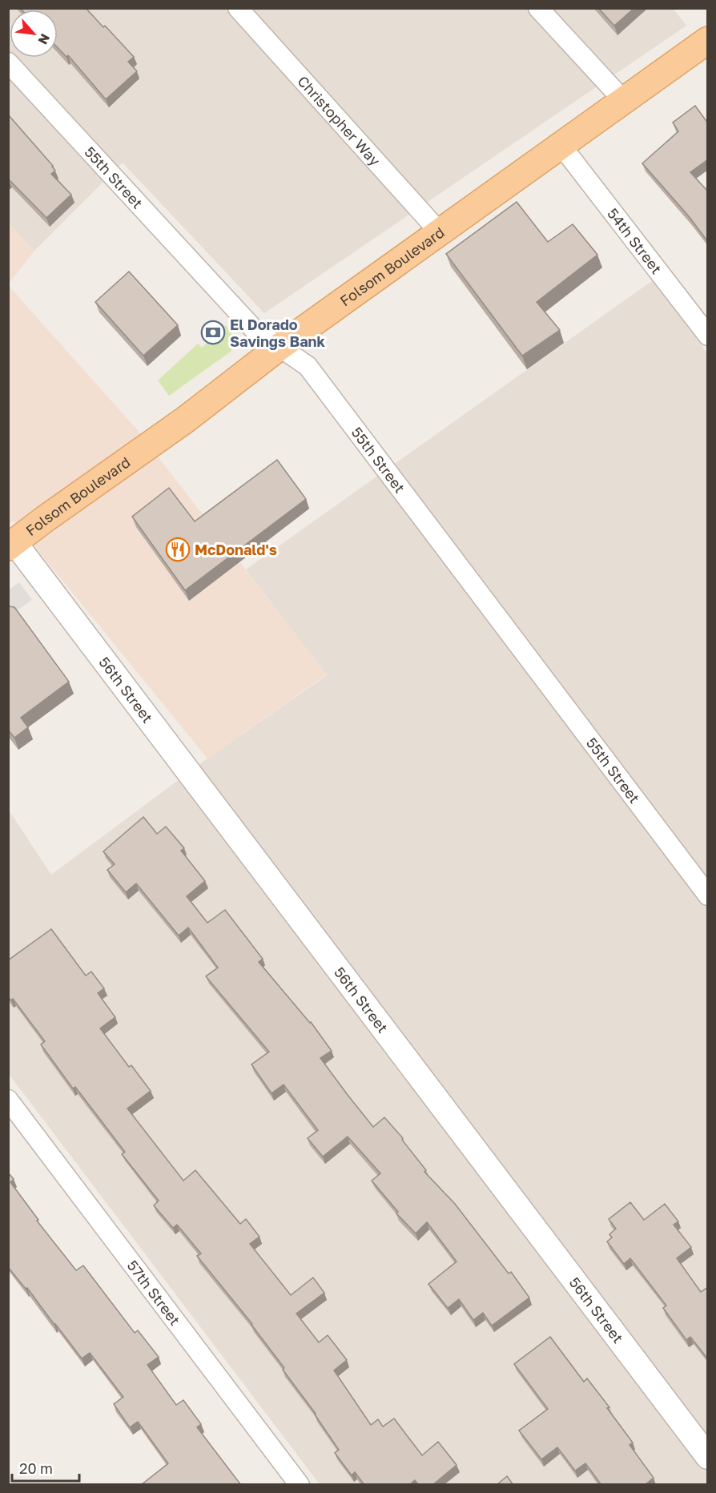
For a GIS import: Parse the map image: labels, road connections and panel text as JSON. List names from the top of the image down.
{
  "streets": {
    "main road": ["Folsom Boulevard"],
    "street": [
      "Christopher Way",
      "55th Street",
      "54th Street",
      "56th Street",
      "57th Street"
    ]
  },
  "crossings": [
    ["Christopher Way", "Folsom Boulevard"],
    ["55th Street", "Folsom Boulevard"],
    ["54th Street", "Folsom Boulevard"],
    ["Folsom Boulevard", "56th Street"]
  ],
  "places": {
    "bank": ["El Dorado Savings Bank"],
    "restaurant": ["McDonald's"]
  },
  "scale_bar": "20 m",
  "north": "bottom right"
}
